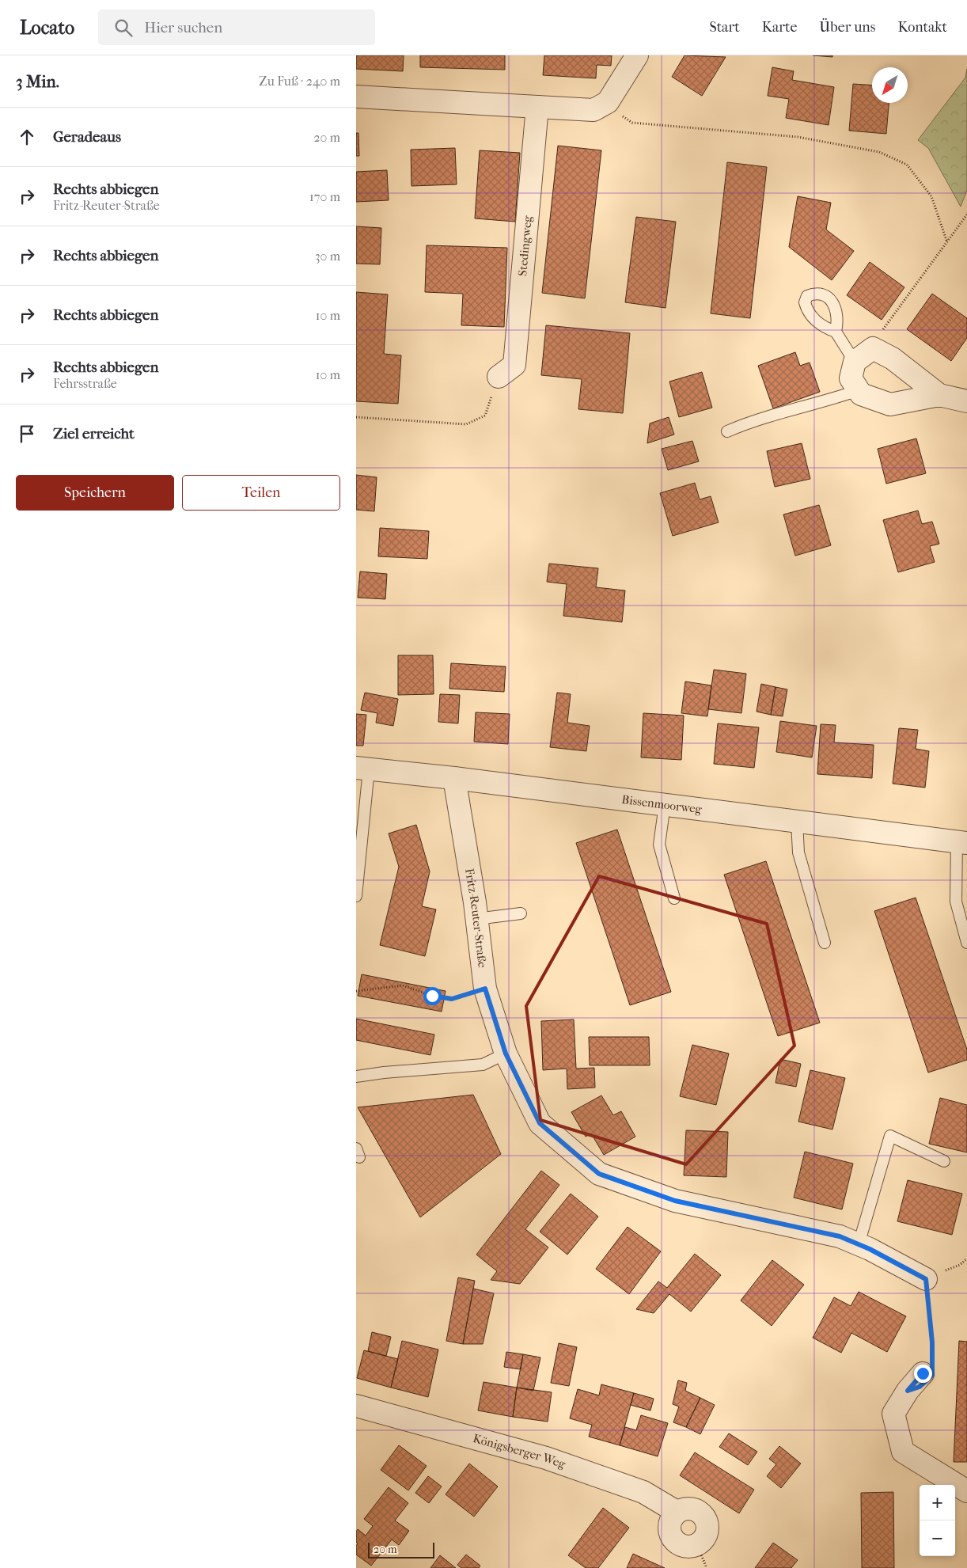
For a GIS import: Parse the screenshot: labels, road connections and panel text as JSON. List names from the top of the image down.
{
  "streets": {
    "street": [
      "Stedingweg",
      "Bissenmoorweg",
      "Fritz-Reuter-Straße",
      "Königsberger Weg"
    ]
  },
  "crossings": [
    ["Bissenmoorweg", "Fritz-Reuter-Straße"]
  ],
  "scale_bar": "20 m",
  "north": "bottom left",
  "page": {
    "header": "Locato",
    "search": "Hier suchen",
    "nav": [
      "Start",
      "Karte",
      "Über uns",
      "Kontakt"
    ],
    "heading": ["3 Min.", "Zu Fuß · 240 m"],
    "list": [
      ["Geradeaus", "20 m"],
      ["Rechts abbiegen", "Fritz-Reuter-Straße", "170 m"],
      ["Rechts abbiegen", "30 m"],
      ["Rechts abbiegen", "10 m"],
      ["Rechts abbiegen", "Fehrsstraße", "10 m"],
      "Ziel erreicht"
    ],
    "buttons": ["Speichern", "Teilen"],
    "map_buttons": ["+", "−"],
    "scale": "20 m"
  }
}
